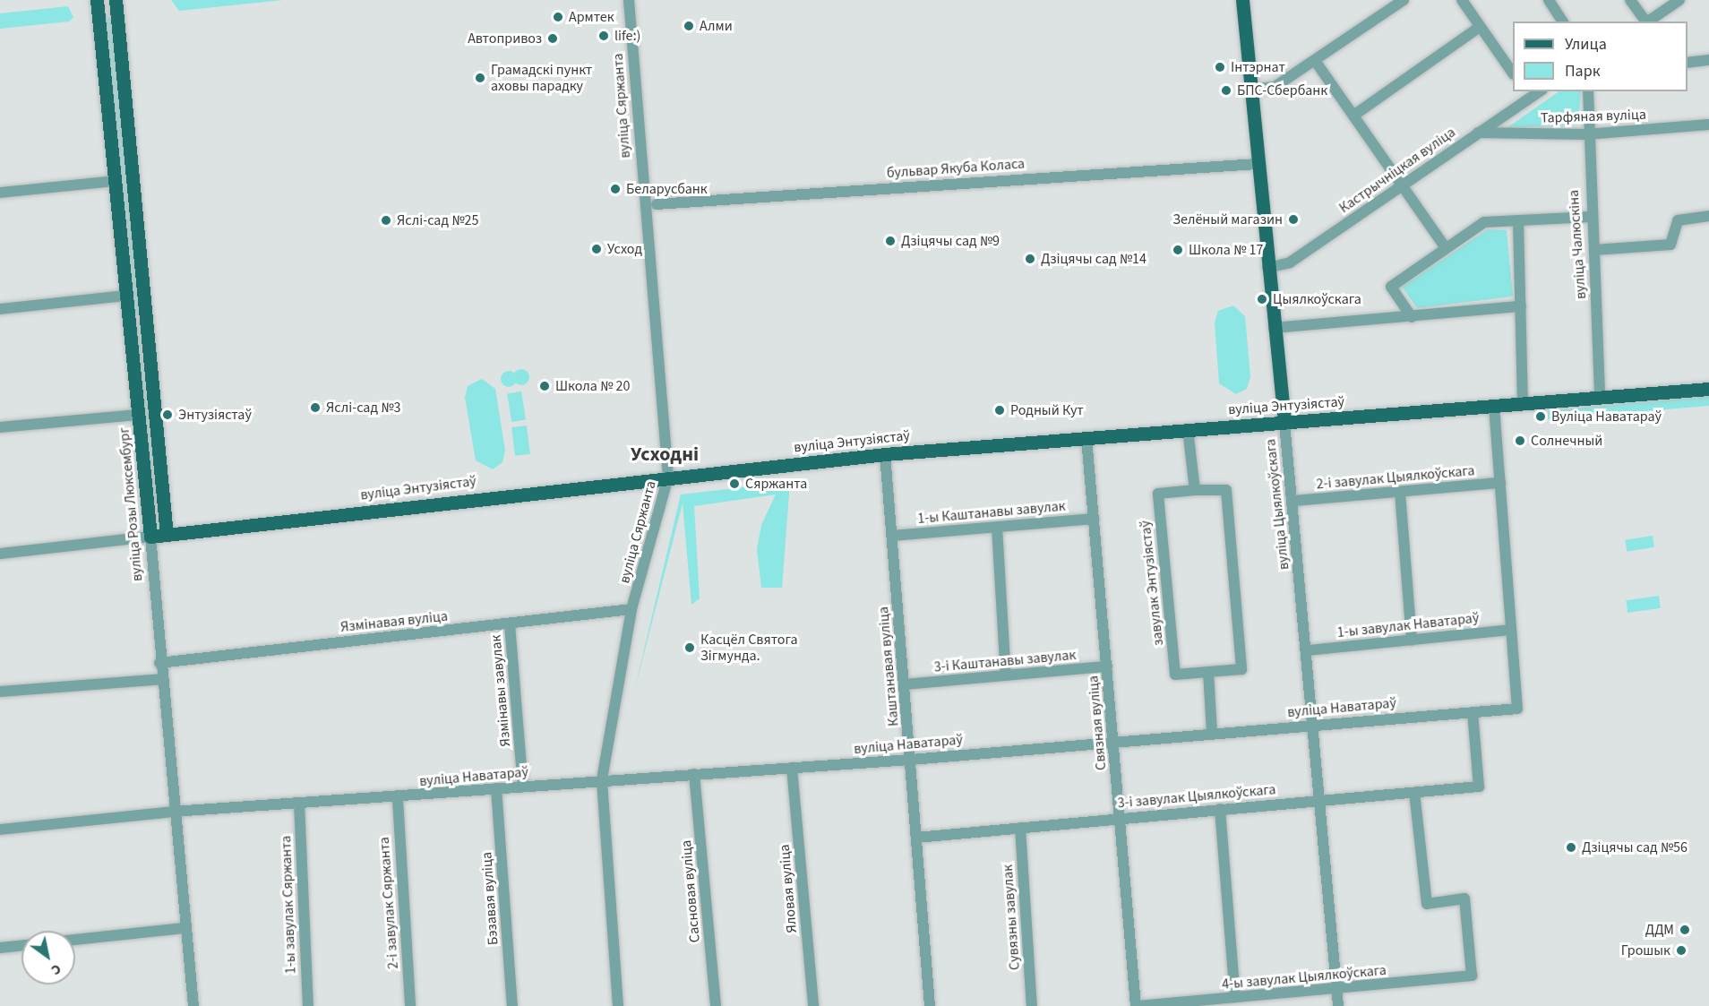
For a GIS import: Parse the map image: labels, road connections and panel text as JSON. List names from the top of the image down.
{
  "streets": {
    "main road": ["вуліца Энтузіястаў", "вуліца Розы Люксембург", "вуліца Цыялкоўскага"],
    "street": [
      "вуліца Сяржанта",
      "Тарфяная вуліца",
      "бульвар Якуба Коласа",
      "Кастрычніцкая вуліца",
      "вуліца Чалюскіна",
      "2-і завулак Цыялкоўскага",
      "1-ы Каштанавы завулак",
      "завулак Энтузіястаў",
      "Язмінавая вуліца",
      "1-ы завулак Наватараў",
      "3-і Каштанавы завулак",
      "Каштанавая вуліца",
      "Язмінавы завулак",
      "вуліца Наватараў",
      "Связная вуліца",
      "3-і завулак Цыялкоўскага",
      "Яловая вуліца",
      "Сасновая вуліца",
      "Бэзавая вуліца",
      "2-і завулак Сяржанта",
      "1-ы завулак Сяржанта",
      "Сувязны завулак",
      "4-ы завулак Цыялкоўскага"
    ]
  },
  "crossings": [
    ["вуліца Сяржанта", "вуліца Энтузіястаў"],
    ["вуліца Сяржанта", "Язмінавая вуліца"],
    ["вуліца Сяржанта", "вуліца Наватараў"],
    ["Тарфяная вуліца", "Кастрычніцкая вуліца"],
    ["Тарфяная вуліца", "вуліца Чалюскіна"],
    ["бульвар Якуба Коласа", "вуліца Цыялкоўскага"],
    ["Кастрычніцкая вуліца", "вуліца Цыялкоўскага"],
    ["вуліца Чалюскіна", "вуліца Энтузіястаў"],
    ["вуліца Энтузіястаў", "вуліца Розы Люксембург"],
    ["вуліца Энтузіястаў", "вуліца Цыялкоўскага"],
    ["вуліца Энтузіястаў", "Каштанавая вуліца"],
    ["вуліца Энтузіястаў", "вуліца Наватараў"],
    ["вуліца Энтузіястаў", "Связная вуліца"],
    ["2-і завулак Цыялкоўскага", "вуліца Цыялкоўскага"],
    ["2-і завулак Цыялкоўскага", "вуліца Наватараў"],
    ["вуліца Розы Люксембург", "Язмінавая вуліца"],
    ["вуліца Розы Люксембург", "вуліца Наватараў"],
    ["вуліца Цыялкоўскага", "1-ы завулак Наватараў"],
    ["вуліца Цыялкоўскага", "вуліца Наватараў"],
    ["вуліца Цыялкоўскага", "3-і завулак Цыялкоўскага"],
    ["вуліца Цыялкоўскага", "4-ы завулак Цыялкоўскага"],
    ["1-ы Каштанавы завулак", "Каштанавая вуліца"],
    ["1-ы Каштанавы завулак", "Связная вуліца"],
    ["Язмінавая вуліца", "Язмінавы завулак"],
    ["1-ы завулак Наватараў", "вуліца Наватараў"],
    ["3-і Каштанавы завулак", "Каштанавая вуліца"],
    ["3-і Каштанавы завулак", "Связная вуліца"],
    ["Каштанавая вуліца", "вуліца Наватараў"],
    ["Каштанавая вуліца", "3-і завулак Цыялкоўскага"],
    ["Язмінавы завулак", "вуліца Наватараў"],
    ["вуліца Наватараў", "Связная вуліца"],
    ["вуліца Наватараў", "3-і завулак Цыялкоўскага"],
    ["вуліца Наватараў", "Яловая вуліца"],
    ["вуліца Наватараў", "Сасновая вуліца"],
    ["вуліца Наватараў", "Бэзавая вуліца"],
    ["вуліца Наватараў", "2-і завулак Сяржанта"],
    ["вуліца Наватараў", "1-ы завулак Сяржанта"],
    ["Связная вуліца", "3-і завулак Цыялкоўскага"],
    ["Связная вуліца", "4-ы завулак Цыялкоўскага"],
    ["3-і завулак Цыялкоўскага", "Сувязны завулак"],
    ["3-і завулак Цыялкоўскага", "4-ы завулак Цыялкоўскага"]
  ],
  "districts": ["Усходні"],
  "places": [
    "Армтек",
    "Алми",
    "life:)",
    "Автопривоз",
    "Інтэрнат",
    "Грамадскі пункт аховы парадку",
    "БПС-Сбербанк",
    "Беларусбанк",
    "Зелёный магазин",
    "Яслі-сад №25",
    "Дзіцячы сад №9",
    "Усход",
    "Школа № 17",
    "Дзіцячы сад №14",
    "Цыялкоўскага",
    "Школа № 20",
    "Яслі-сад №3",
    "Родный Кут",
    "Энтузіястаў",
    "Вуліца Наватараў",
    "Солнечный",
    "Сяржанта",
    "Касцёл Святога Зігмунда.",
    "Дзіцячы сад №56",
    "ДДМ",
    "Грошык"
  ],
  "legend": ["Улица", "Парк"],
  "north": "bottom right"
}
